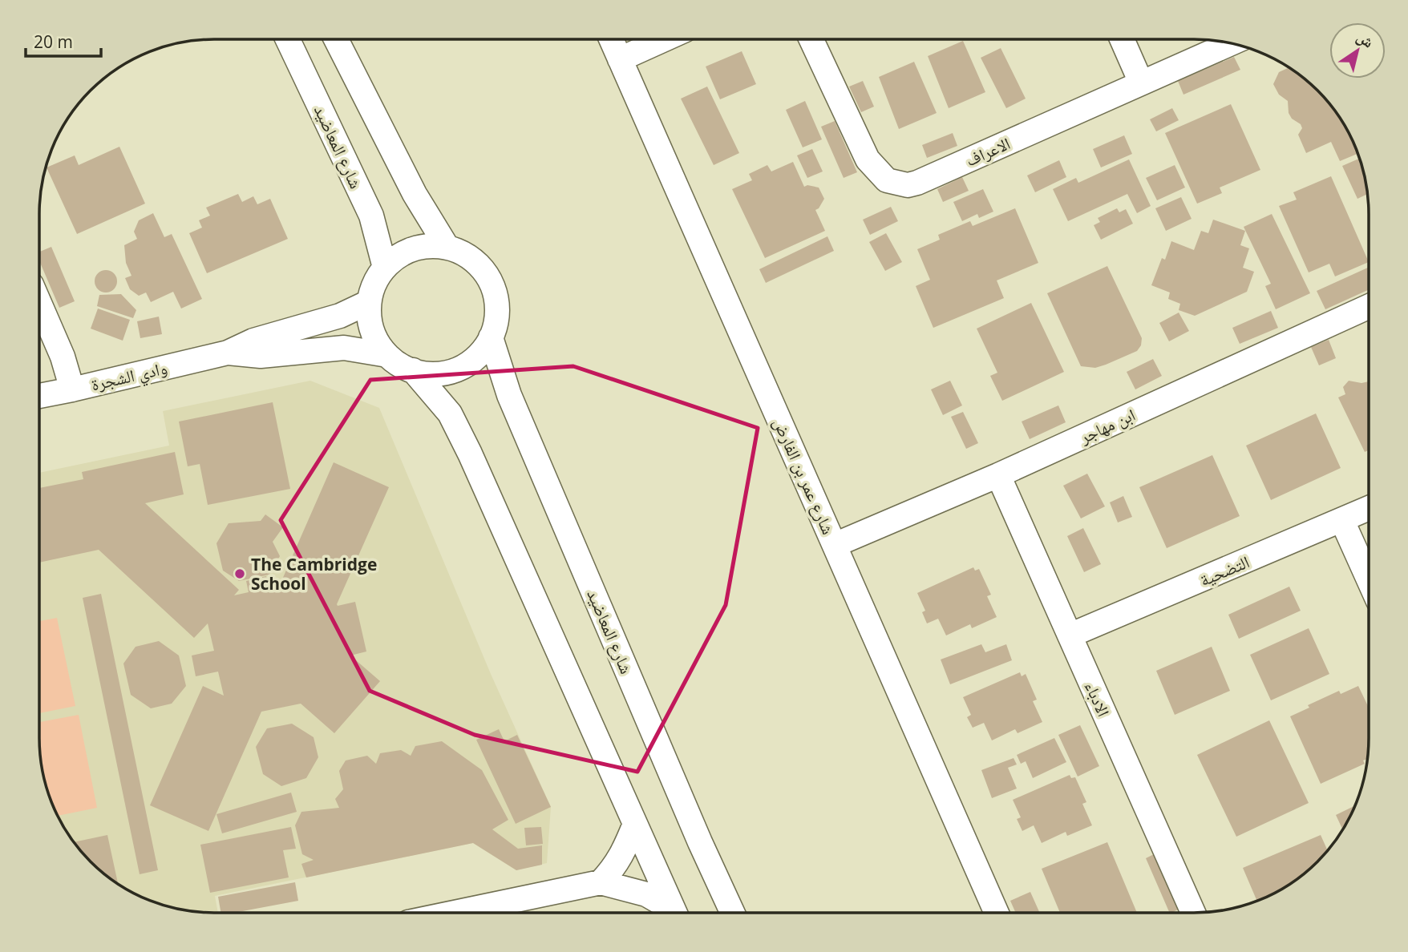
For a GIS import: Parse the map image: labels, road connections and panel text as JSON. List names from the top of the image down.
{
  "streets": {
    "street": [
      "شارع المعاضيد",
      "الاعراف",
      "وادي الشجرة",
      "ابن مهاجر",
      "شارع عمر بن الفارض",
      "التضحية",
      "الادباء"
    ]
  },
  "crossings": [
    ["شارع المعاضيد", "وادي الشجرة"],
    ["ابن مهاجر", "شارع عمر بن الفارض"],
    ["ابن مهاجر", "الادباء"],
    ["التضحية", "الادباء"]
  ],
  "places": ["The Cambridge School"],
  "scale_bar": "20 m",
  "north": "top right"
}
